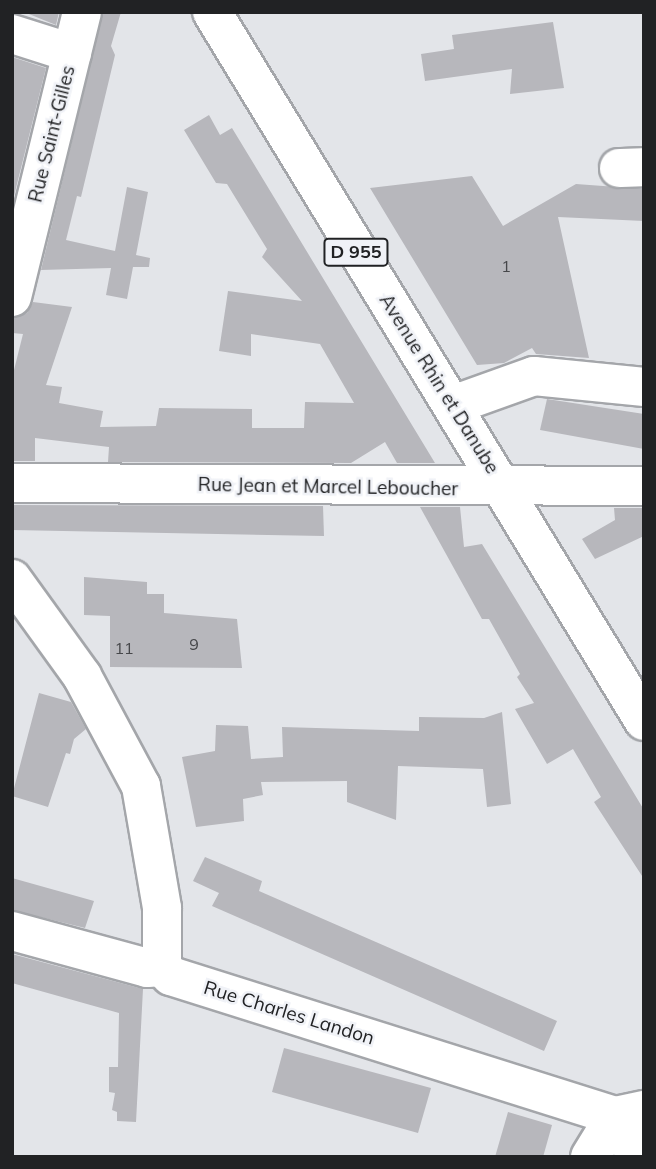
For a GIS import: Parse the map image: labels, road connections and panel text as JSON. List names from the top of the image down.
{
  "streets": {
    "street": [
      "Rue Saint-Gilles",
      "D 955",
      "Avenue Rhin et Danube",
      "Rue Jean et Marcel Leboucher",
      "Rue Charles Landon"
    ]
  },
  "crossings": [
    ["Avenue Rhin et Danube", "Rue Jean et Marcel Leboucher"]
  ],
  "house_numbers": ["1", "9", "11"]
}
